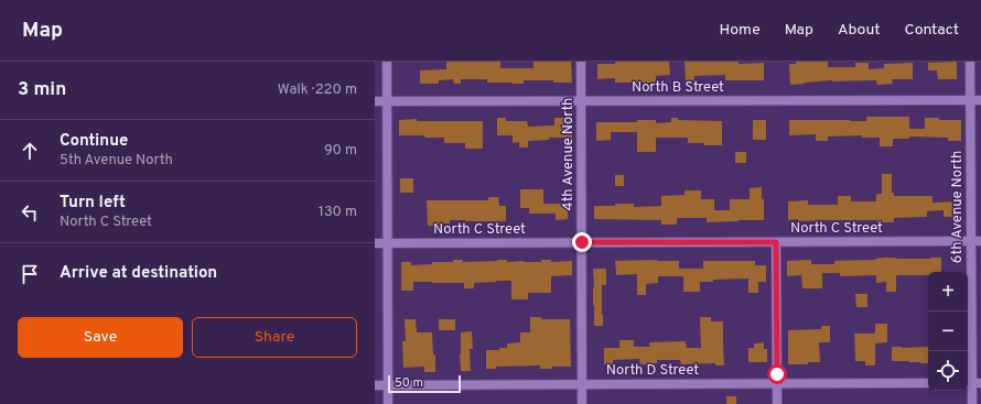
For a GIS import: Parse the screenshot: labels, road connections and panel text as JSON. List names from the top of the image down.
{
  "streets": {
    "street": [
      "North B Street",
      "4th Avenue North",
      "6th Avenue North",
      "North C Street",
      "North D Street"
    ]
  },
  "crossings": [
    ["North B Street", "4th Avenue North"],
    ["North B Street", "6th Avenue North"],
    ["4th Avenue North", "North C Street"],
    ["4th Avenue North", "North D Street"],
    ["6th Avenue North", "North C Street"]
  ],
  "scale_bar": "50 m",
  "page": {
    "header": "Map",
    "nav": [
      "Home",
      "Map",
      "About",
      "Contact"
    ],
    "heading": ["3 min", "Walk · 220 m"],
    "list": [
      ["Continue", "5th Avenue North", "90 m"],
      ["Turn left", "North C Street", "130 m"],
      "Arrive at destination"
    ],
    "map_buttons": ["+", "−"],
    "buttons": ["Save", "Share"],
    "scale": "50 m"
  }
}
